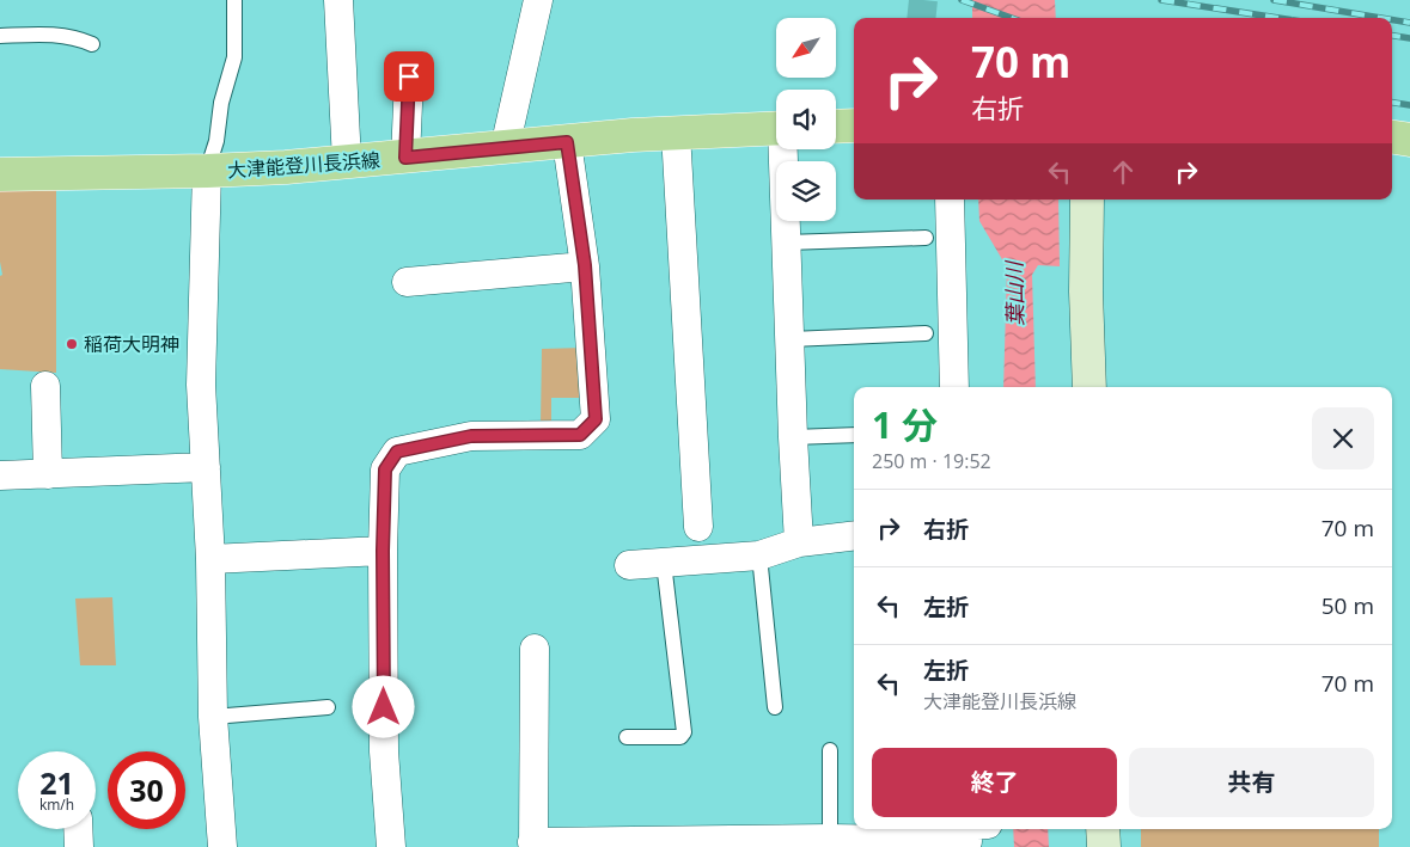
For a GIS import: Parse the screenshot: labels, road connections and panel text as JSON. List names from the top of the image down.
{
  "streets": {
    "main road": ["大津能登川長浜線"]
  },
  "water": ["葉山川"],
  "places": ["稲荷大明神"],
  "north": "bottom left",
  "page": {
    "turn": ["70 m", "右折"],
    "heading": ["1 分", "250 m · 19:52"],
    "list": [
      {
        "name": "右折",
        "value": "70 m"
      },
      {
        "name": "左折",
        "value": "50 m"
      },
      {
        "name": "左折",
        "note": "大津能登川長浜線",
        "value": "70 m"
      }
    ],
    "buttons": ["終了", "共有"],
    "speed": "21 km/h",
    "limit": "30"
  }
}
